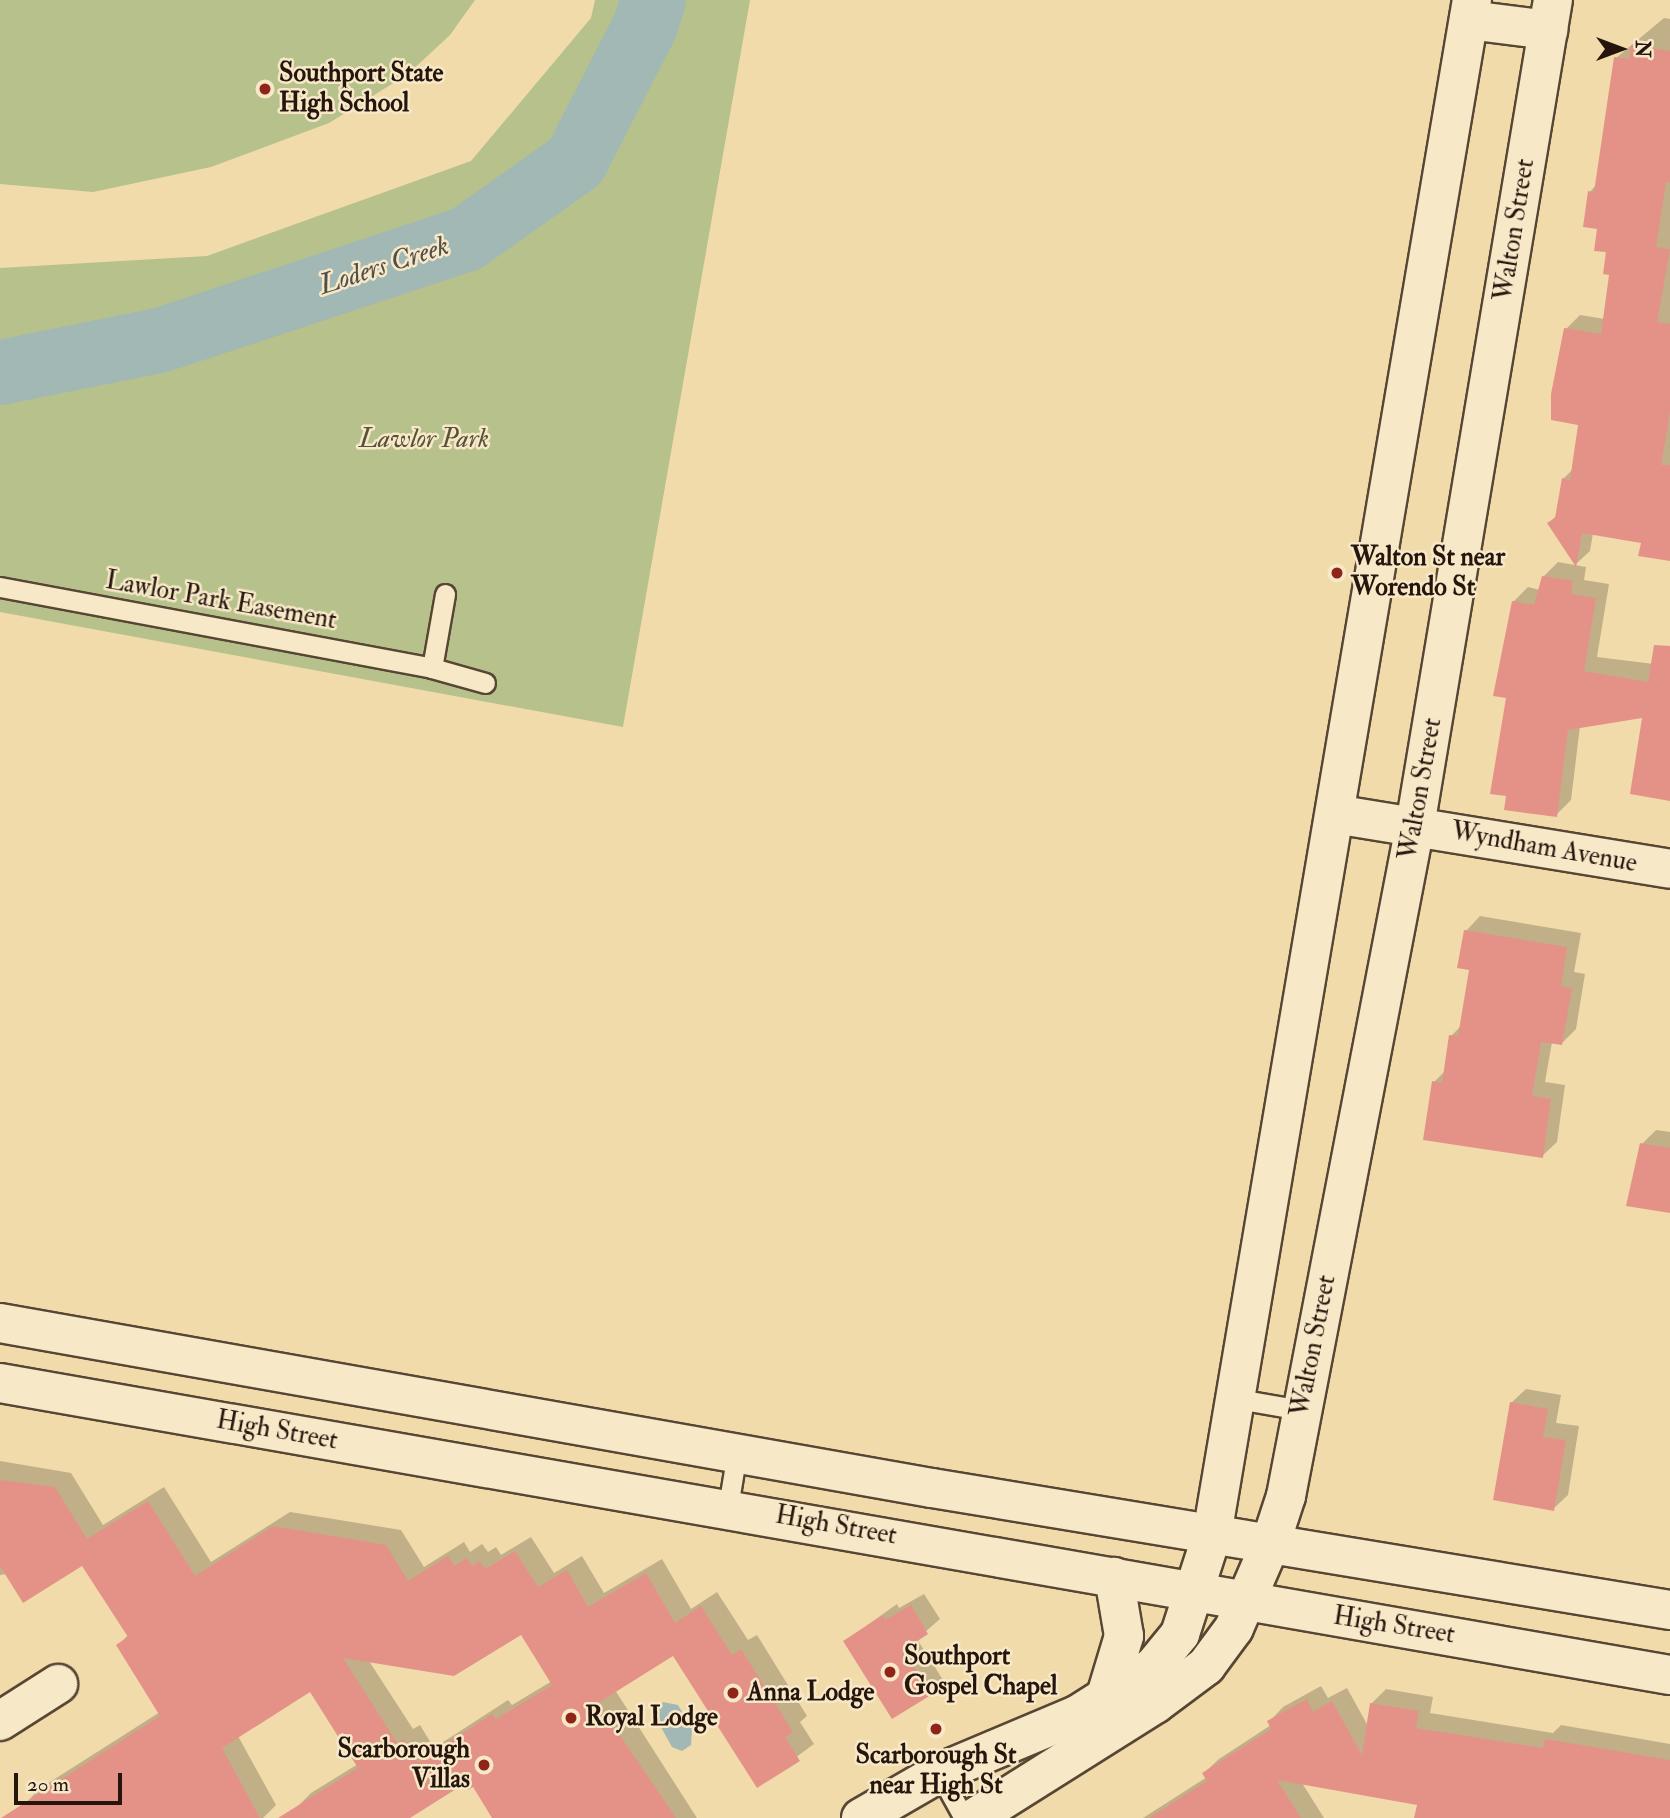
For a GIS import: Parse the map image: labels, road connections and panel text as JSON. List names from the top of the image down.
{
  "streets": {
    "main road": ["Walton Street", "Wyndham Avenue", "High Street"],
    "lane": ["Lawlor Park Easement"]
  },
  "crossings": [
    ["Walton Street", "Wyndham Avenue"],
    ["Walton Street", "High Street"]
  ],
  "water": ["Loders Creek"],
  "parks": ["Lawlor Park"],
  "places": [
    "Southport State High School",
    "Walton St near Worendo St",
    "Southport Gospel Chapel",
    "Anna Lodge",
    "Royal Lodge",
    "Scarborough St near High St",
    "Scarborough Villas"
  ],
  "scale_bar": "20 m",
  "north": "right"
}
